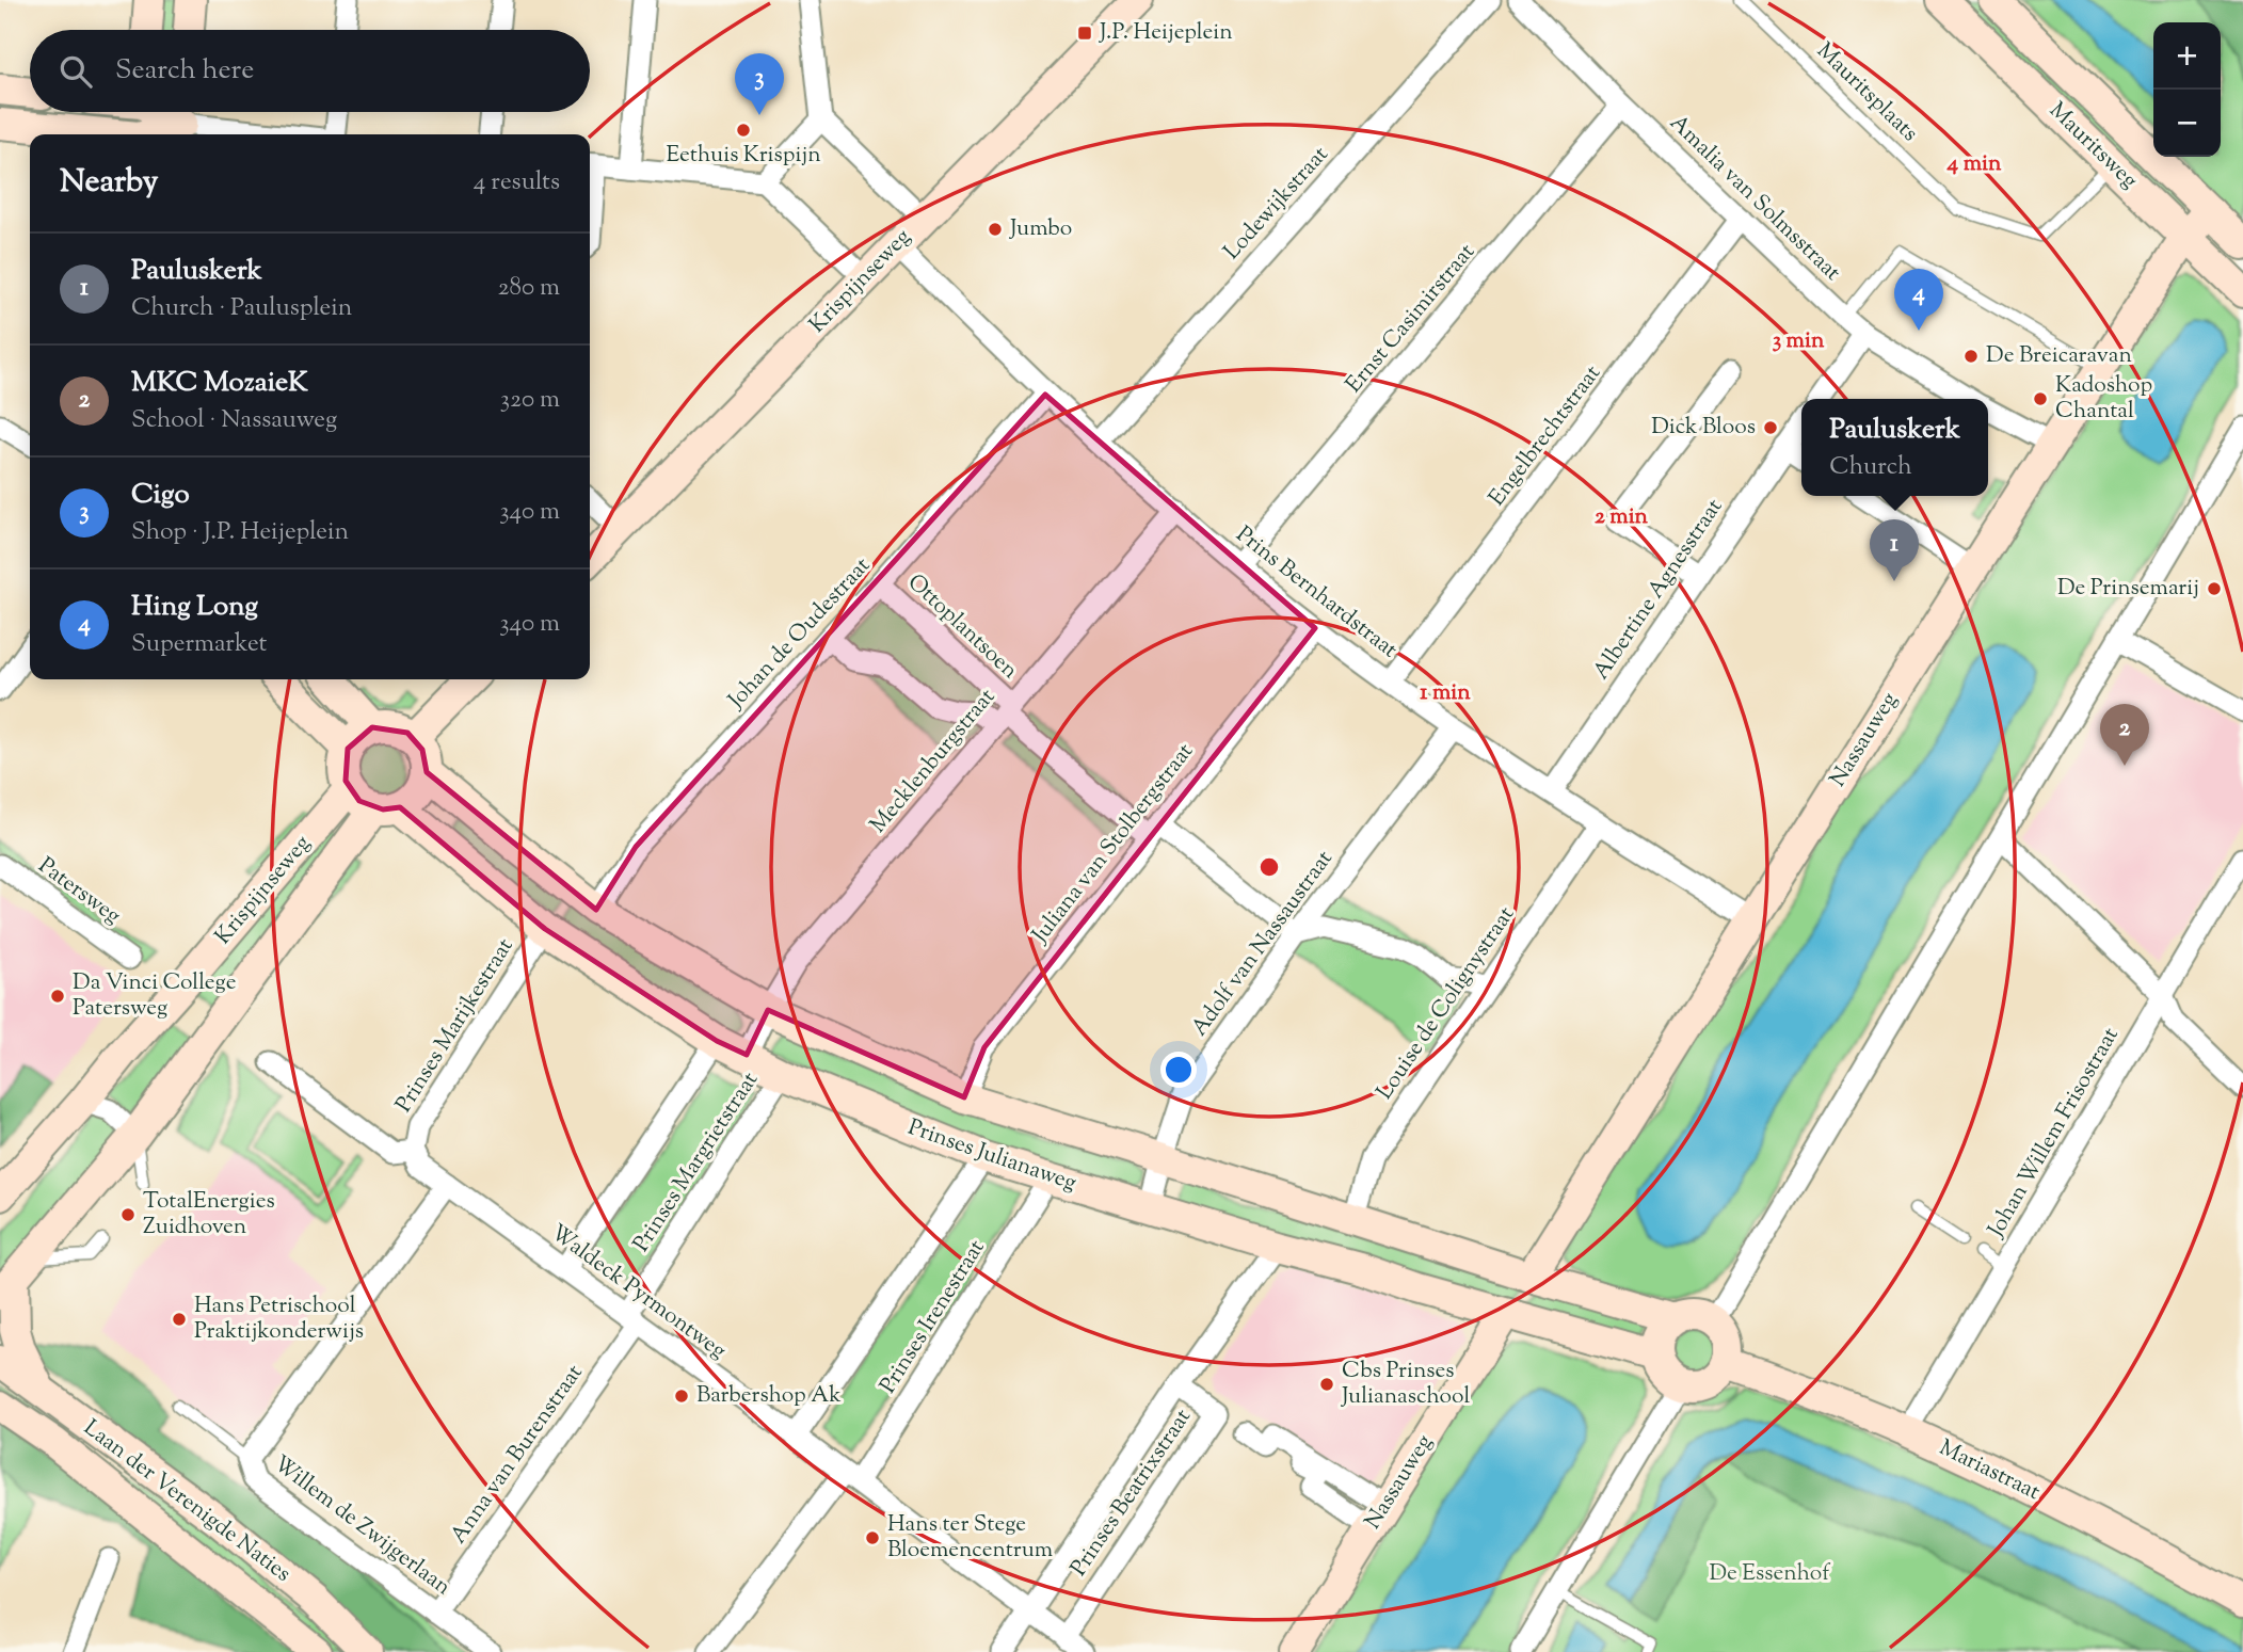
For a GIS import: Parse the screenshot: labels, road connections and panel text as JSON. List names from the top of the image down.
{
  "streets": {
    "street": [
      "Mauritsweg",
      "Amalia van Solmsstraat",
      "Lodewijkstraat",
      "Krispijnseweg",
      "Ernst Casimirstraat",
      "Engelbrechtstraat",
      "Albertine Agnesstraat",
      "Prins Bernhardstraat",
      "Ottoplantsoen",
      "Johan de Oudestraat",
      "Nassauweg",
      "Mecklenburgstraat",
      "Juliana van Stolbergstraat",
      "Patersweg",
      "Adolf van Nassaustraat",
      "Louise de Colignystraat",
      "Prinses Marijkestraat",
      "Johan Willem Frisostraat",
      "Prinses Julianaweg",
      "Prinses Margrietstraat",
      "Waldeck Pyrmontweg",
      "Prinses Irenestraat",
      "Anna van Burenstraat",
      "Mariastraat",
      "Prinses Beatrixstraat",
      "Laan der Verenigde Naties",
      "Willem de Zwijgerlaan"
    ],
    "lane": ["Mauritsplaats"]
  },
  "crossings": [
    ["Mauritsplaats", "Mauritsweg"],
    ["Mauritsweg", "Nassauweg"],
    ["Amalia van Solmsstraat", "Ernst Casimirstraat"],
    ["Amalia van Solmsstraat", "Engelbrechtstraat"],
    ["Amalia van Solmsstraat", "Nassauweg"],
    ["Lodewijkstraat", "Prins Bernhardstraat"],
    ["Krispijnseweg", "Prins Bernhardstraat"],
    ["Krispijnseweg", "Prinses Julianaweg"],
    ["Ernst Casimirstraat", "Prins Bernhardstraat"],
    ["Engelbrechtstraat", "Prins Bernhardstraat"],
    ["Albertine Agnesstraat", "Prins Bernhardstraat"],
    ["Prins Bernhardstraat", "Johan de Oudestraat"],
    ["Prins Bernhardstraat", "Nassauweg"],
    ["Prins Bernhardstraat", "Mecklenburgstraat"],
    ["Prins Bernhardstraat", "Juliana van Stolbergstraat"],
    ["Prins Bernhardstraat", "Adolf van Nassaustraat"],
    ["Prins Bernhardstraat", "Louise de Colignystraat"],
    ["Ottoplantsoen", "Johan de Oudestraat"],
    ["Ottoplantsoen", "Mecklenburgstraat"],
    ["Ottoplantsoen", "Juliana van Stolbergstraat"],
    ["Ottoplantsoen", "Adolf van Nassaustraat"],
    ["Johan de Oudestraat", "Prinses Julianaweg"],
    ["Nassauweg", "Prinses Julianaweg"],
    ["Mecklenburgstraat", "Prinses Julianaweg"],
    ["Juliana van Stolbergstraat", "Prinses Julianaweg"],
    ["Adolf van Nassaustraat", "Prinses Julianaweg"],
    ["Louise de Colignystraat", "Prinses Julianaweg"],
    ["Prinses Marijkestraat", "Prinses Julianaweg"],
    ["Prinses Marijkestraat", "Waldeck Pyrmontweg"],
    ["Johan Willem Frisostraat", "Mariastraat"],
    ["Prinses Julianaweg", "Prinses Margrietstraat"],
    ["Prinses Julianaweg", "Prinses Irenestraat"],
    ["Prinses Julianaweg", "Mariastraat"],
    ["Prinses Julianaweg", "Prinses Beatrixstraat"],
    ["Prinses Margrietstraat", "Waldeck Pyrmontweg"],
    ["Prinses Margrietstraat", "Anna van Burenstraat"],
    ["Waldeck Pyrmontweg", "Prinses Irenestraat"],
    ["Waldeck Pyrmontweg", "Anna van Burenstraat"],
    ["Waldeck Pyrmontweg", "Prinses Beatrixstraat"],
    ["Anna van Burenstraat", "Willem de Zwijgerlaan"]
  ],
  "parks": ["De Essenhof"],
  "places": {
    "transit": ["J.P. Heijeplein"],
    "other": [
      "Eethuis Krispijn",
      "Jumbo",
      "De Breicaravan",
      "Kadoshop Chantal",
      "Dick Bloos",
      "De Prinsemarij",
      "Da Vinci College Patersweg",
      "TotalEnergies Zuidhoven",
      "Hans Petrischool Praktijkonderwijs",
      "Cbs Prinses Julianaschool",
      "Barbershop Ak",
      "Hans ter Stege Bloemencentrum"
    ]
  },
  "page": {
    "map_buttons": ["+", "−"],
    "search": "Search here",
    "pins": [
      "3",
      "4",
      "1",
      "2"
    ],
    "heading": ["Nearby", "4 results"],
    "list": [
      {
        "mark": "1",
        "name": "Pauluskerk",
        "note": "Church · Paulusplein",
        "value": "280 m"
      },
      {
        "mark": "2",
        "name": "MKC MozaieK",
        "note": "School · Nassauweg",
        "value": "320 m"
      },
      {
        "mark": "3",
        "name": "Cigo",
        "note": "Shop · J.P. Heijeplein",
        "value": "340 m"
      },
      {
        "mark": "4",
        "name": "Hing Long",
        "note": "Supermarket",
        "value": "340 m"
      }
    ],
    "popup": ["Pauluskerk", "Church"]
  },
  "rings": [
    "4 min",
    "3 min",
    "2 min",
    "1 min"
  ]
}
